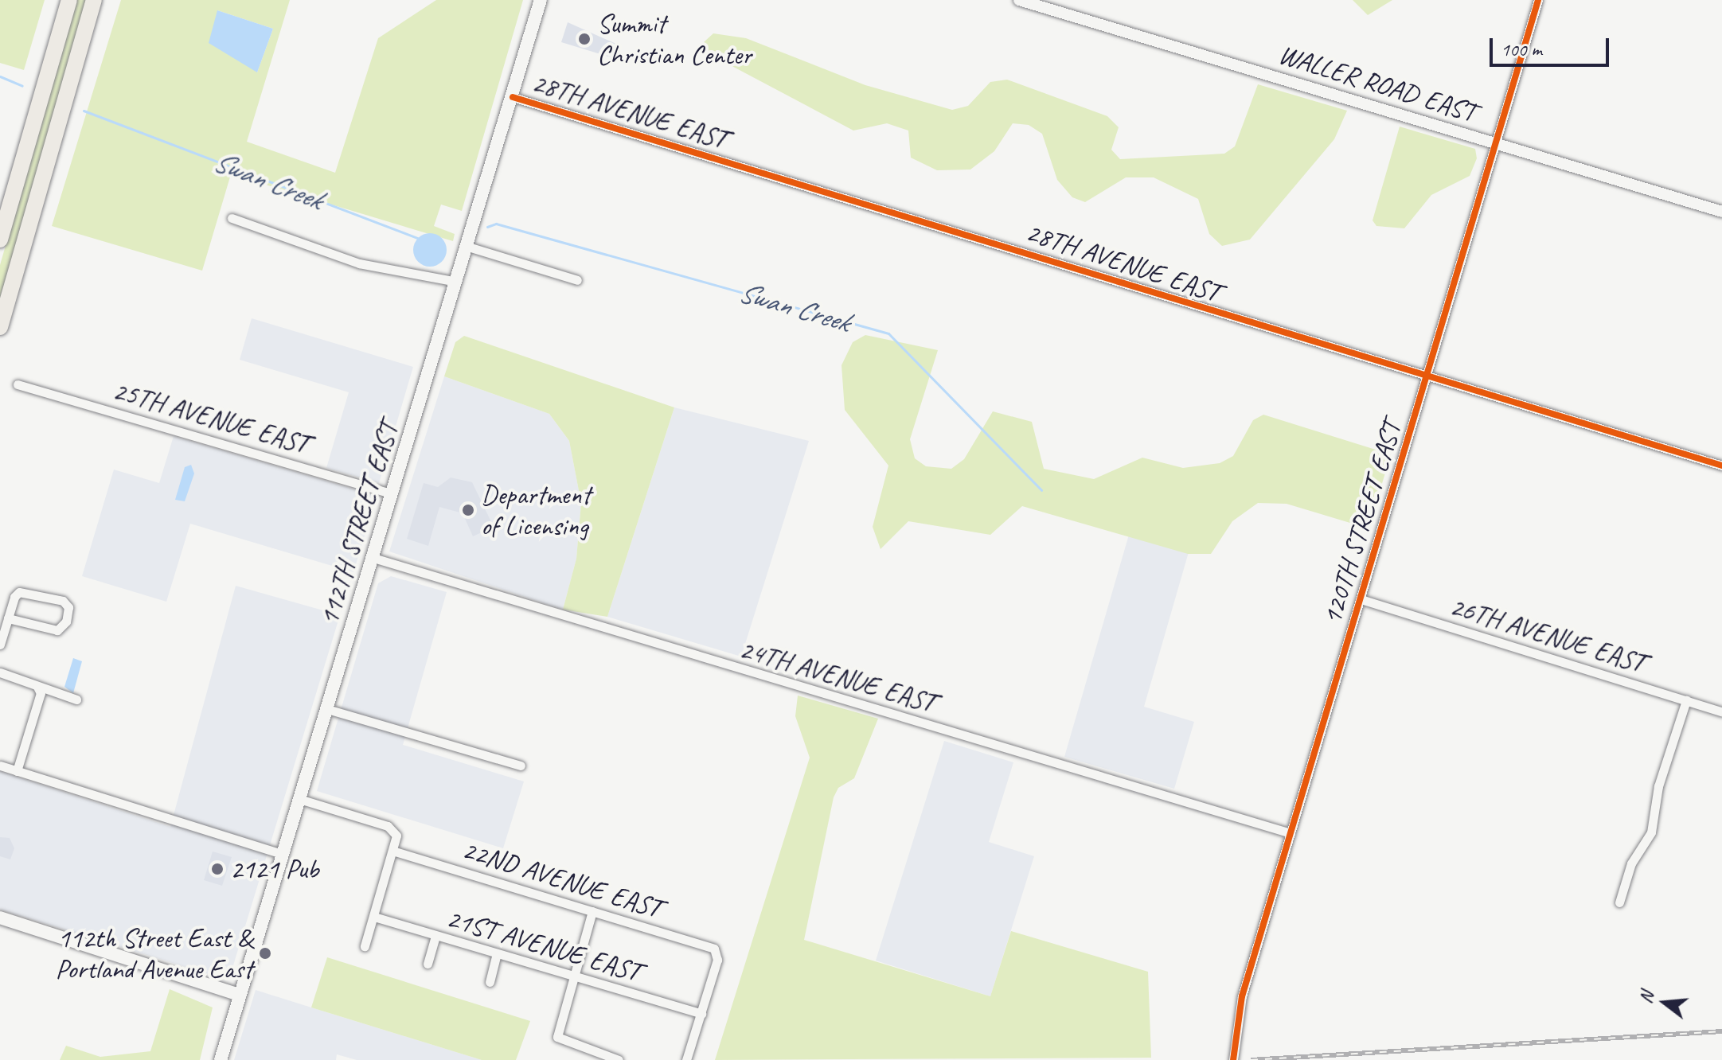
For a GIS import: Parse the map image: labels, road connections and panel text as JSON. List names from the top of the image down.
{
  "streets": {
    "main road": ["112TH STREET EAST"],
    "street": [
      "WALLER ROAD EAST",
      "28TH AVENUE EAST",
      "25TH AVENUE EAST",
      "120TH STREET EAST",
      "26TH AVENUE EAST",
      "24TH AVENUE EAST",
      "22ND AVENUE EAST",
      "21ST AVENUE EAST"
    ]
  },
  "crossings": [
    ["WALLER ROAD EAST", "120TH STREET EAST"],
    ["28TH AVENUE EAST", "120TH STREET EAST"],
    ["28TH AVENUE EAST", "112TH STREET EAST"],
    ["25TH AVENUE EAST", "112TH STREET EAST"],
    ["120TH STREET EAST", "26TH AVENUE EAST"],
    ["120TH STREET EAST", "24TH AVENUE EAST"],
    ["112TH STREET EAST", "24TH AVENUE EAST"],
    ["22ND AVENUE EAST", "21ST AVENUE EAST"]
  ],
  "water": ["Swan Creek"],
  "places": [
    "Summit Christian Center",
    "Department of Licensing",
    "2121 Pub",
    "112th Street East & Portland Avenue East"
  ],
  "scale_bar": "100 m",
  "north": "left"
}
